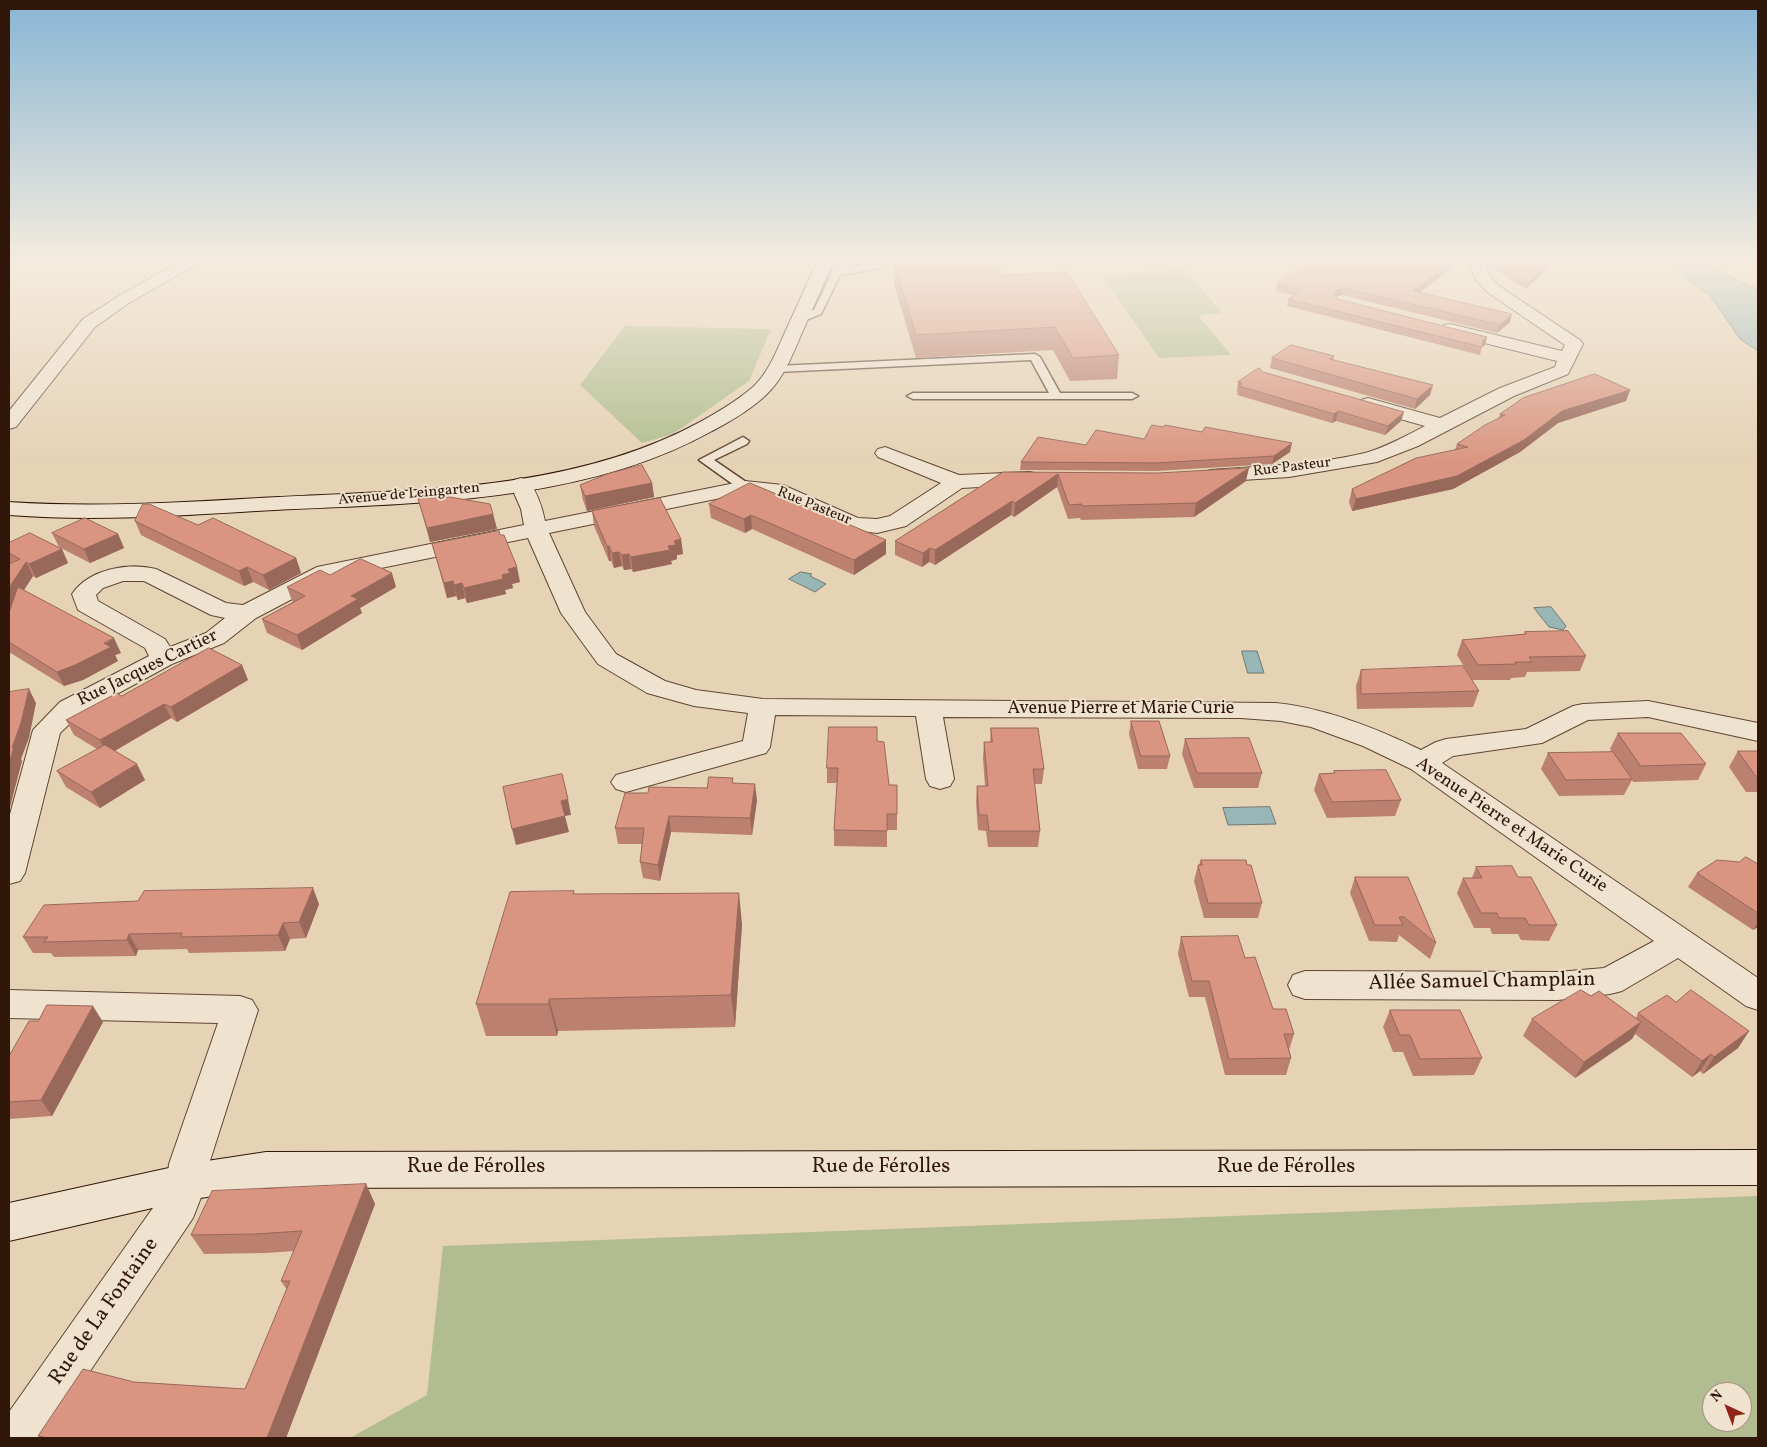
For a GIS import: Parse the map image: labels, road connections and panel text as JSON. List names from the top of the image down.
{
  "streets": {
    "street": [
      "Rue Pasteur",
      "Avenue de Leingarten",
      "Rue Jacques Cartier",
      "Avenue Pierre et Marie Curie",
      "Allée Samuel Champlain",
      "Rue de Férolles",
      "Rue de La Fontaine"
    ]
  },
  "crossings": [
    ["Rue Pasteur", "Rue Jacques Cartier"],
    ["Rue Pasteur", "Avenue Pierre et Marie Curie"],
    ["Avenue de Leingarten", "Avenue Pierre et Marie Curie"],
    ["Rue Jacques Cartier", "Avenue Pierre et Marie Curie"],
    ["Avenue Pierre et Marie Curie", "Allée Samuel Champlain"],
    ["Rue de Férolles", "Rue de La Fontaine"]
  ],
  "north": "top left"
}
